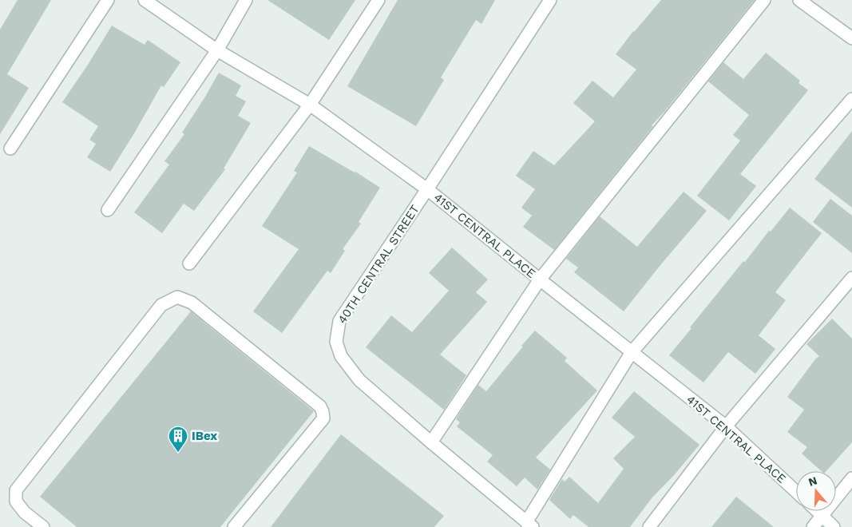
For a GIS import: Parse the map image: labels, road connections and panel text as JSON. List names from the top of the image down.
{
  "streets": {
    "street": ["41ST CENTRAL PLACE", "40TH CENTRAL STREET"]
  },
  "crossings": [
    ["41ST CENTRAL PLACE", "40TH CENTRAL STREET"]
  ],
  "places": {
    "building": ["IBex"]
  },
  "north": "top"
}
